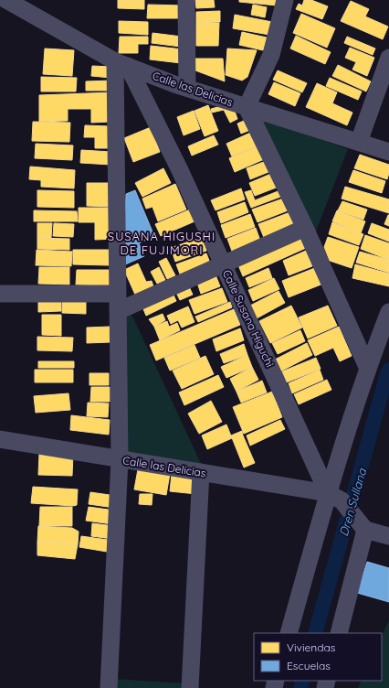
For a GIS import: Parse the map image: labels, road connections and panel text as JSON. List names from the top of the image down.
{
  "streets": {
    "street": ["Calle las Delicias", "Calle Susana Higuchi"]
  },
  "crossings": [
    ["Calle las Delicias", "Calle Susana Higuchi"]
  ],
  "districts": ["SUSANA HIGUSHI DE FUJIMORI"],
  "water": ["Dren Sullana"],
  "legend": ["Viviendas", "Escuelas"]
}
